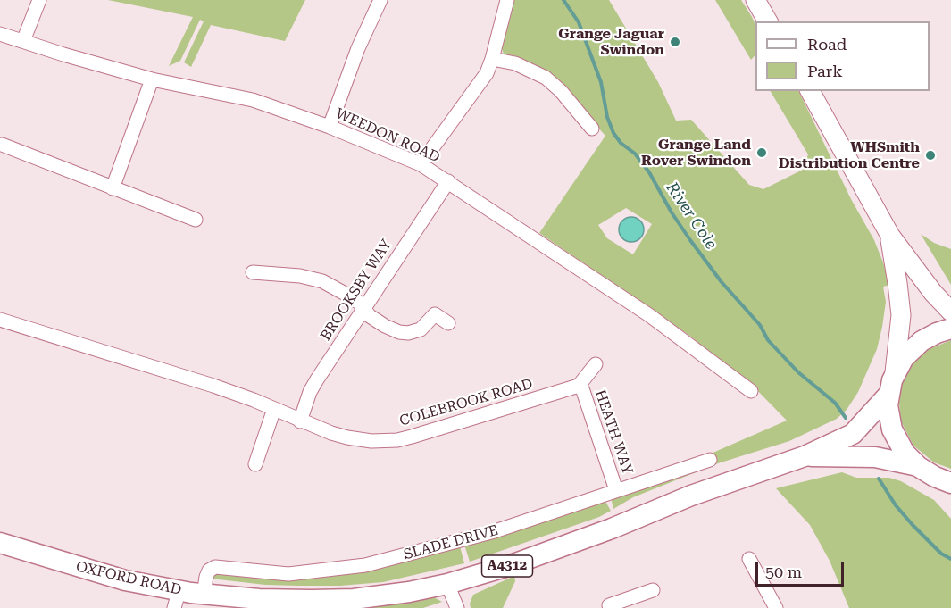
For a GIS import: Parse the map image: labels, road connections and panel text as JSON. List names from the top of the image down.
{
  "streets": {
    "main road": ["A4312", "OXFORD ROAD"],
    "street": [
      "WEEDON ROAD",
      "BROOKSBY WAY",
      "COLEBROOK ROAD",
      "HEATH WAY",
      "SLADE DRIVE"
    ]
  },
  "crossings": [
    ["WEEDON ROAD", "BROOKSBY WAY"],
    ["BROOKSBY WAY", "COLEBROOK ROAD"],
    ["COLEBROOK ROAD", "HEATH WAY"],
    ["HEATH WAY", "SLADE DRIVE"],
    ["SLADE DRIVE", "OXFORD ROAD"],
    ["A4312", "OXFORD ROAD"]
  ],
  "water": ["River Cole"],
  "places": ["Grange Jaguar Swindon", "Grange Land Rover Swindon", "WHSmith Distribution Centre"],
  "legend": ["Road", "Park"],
  "scale_bar": "50 m"
}
